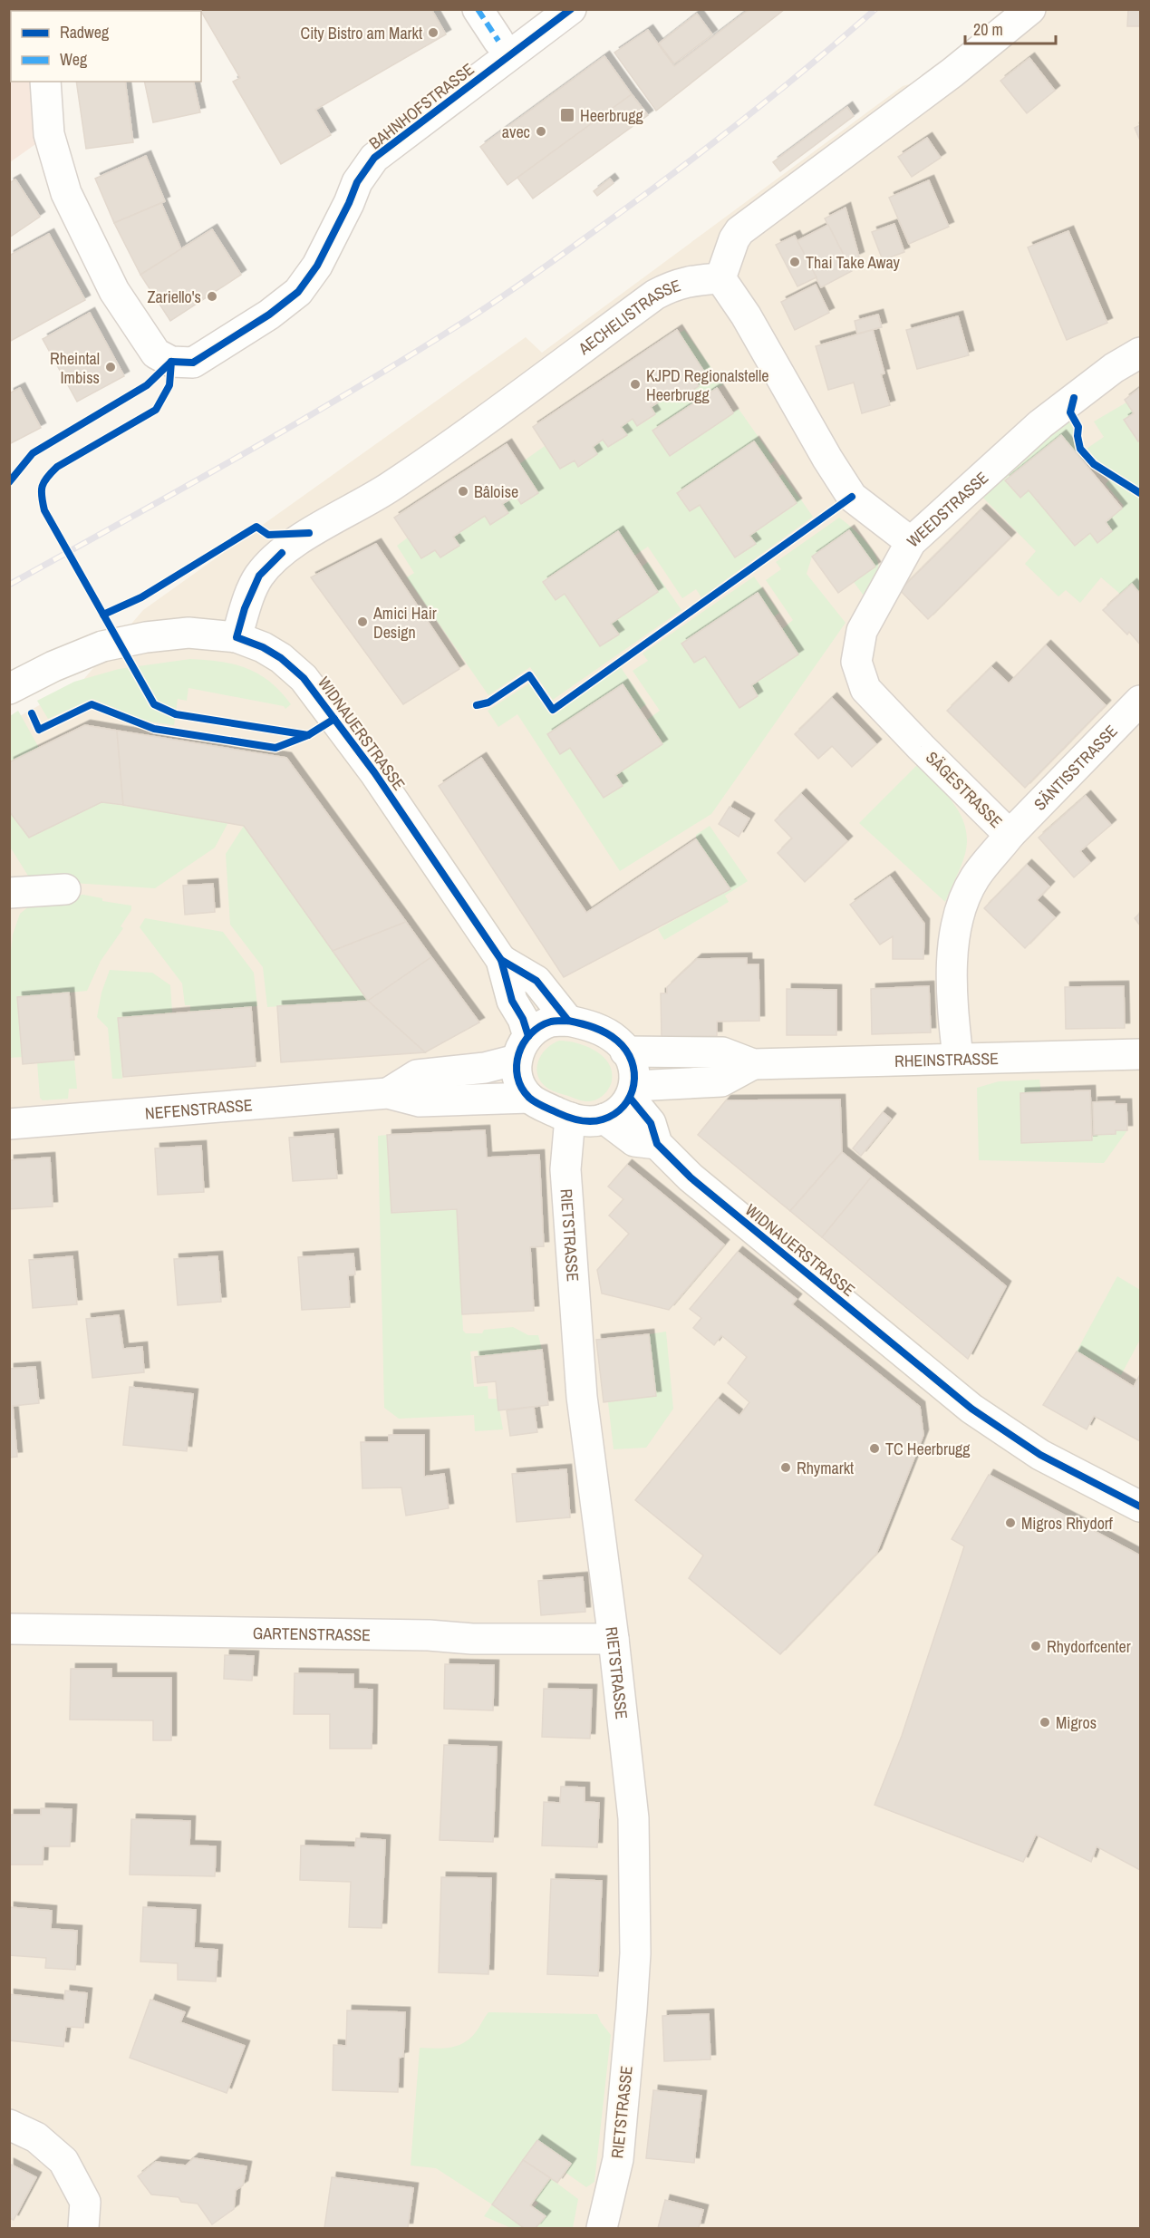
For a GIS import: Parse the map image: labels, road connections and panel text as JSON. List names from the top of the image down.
{
  "streets": {
    "street": [
      "BAHNHOFSTRASSE",
      "AECHELISTRASSE",
      "WEEDSTRASSE",
      "WIDNAUERSTRASSE",
      "SÄNTISSTRASSE",
      "SÄGESTRASSE",
      "RHEINSTRASSE",
      "NEFENSTRASSE",
      "RIETSTRASSE",
      "GARTENSTRASSE"
    ]
  },
  "crossings": [
    ["AECHELISTRASSE", "WEEDSTRASSE"],
    ["AECHELISTRASSE", "WIDNAUERSTRASSE"],
    ["WEEDSTRASSE", "SÄGESTRASSE"],
    ["WIDNAUERSTRASSE", "RHEINSTRASSE"],
    ["WIDNAUERSTRASSE", "NEFENSTRASSE"],
    ["WIDNAUERSTRASSE", "RIETSTRASSE"],
    ["SÄNTISSTRASSE", "SÄGESTRASSE"],
    ["SÄGESTRASSE", "RHEINSTRASSE"],
    ["RHEINSTRASSE", "NEFENSTRASSE"],
    ["RHEINSTRASSE", "RIETSTRASSE"],
    ["NEFENSTRASSE", "RIETSTRASSE"],
    ["RIETSTRASSE", "GARTENSTRASSE"]
  ],
  "places": {
    "other": [
      "City Bistro am Markt",
      "avec",
      "Thai Take Away",
      "Zariello's",
      "Rheintal Imbiss",
      "KJPD Regionalstelle Heerbrugg",
      "Bâloise",
      "Amici Hair Design",
      "TC Heerbrugg",
      "Rhymarkt",
      "Migros Rhydorf",
      "Rhydorfcenter",
      "Migros"
    ],
    "transit": ["Heerbrugg"]
  },
  "legend": ["Radweg", "Weg"],
  "scale_bar": "20 m"
}
